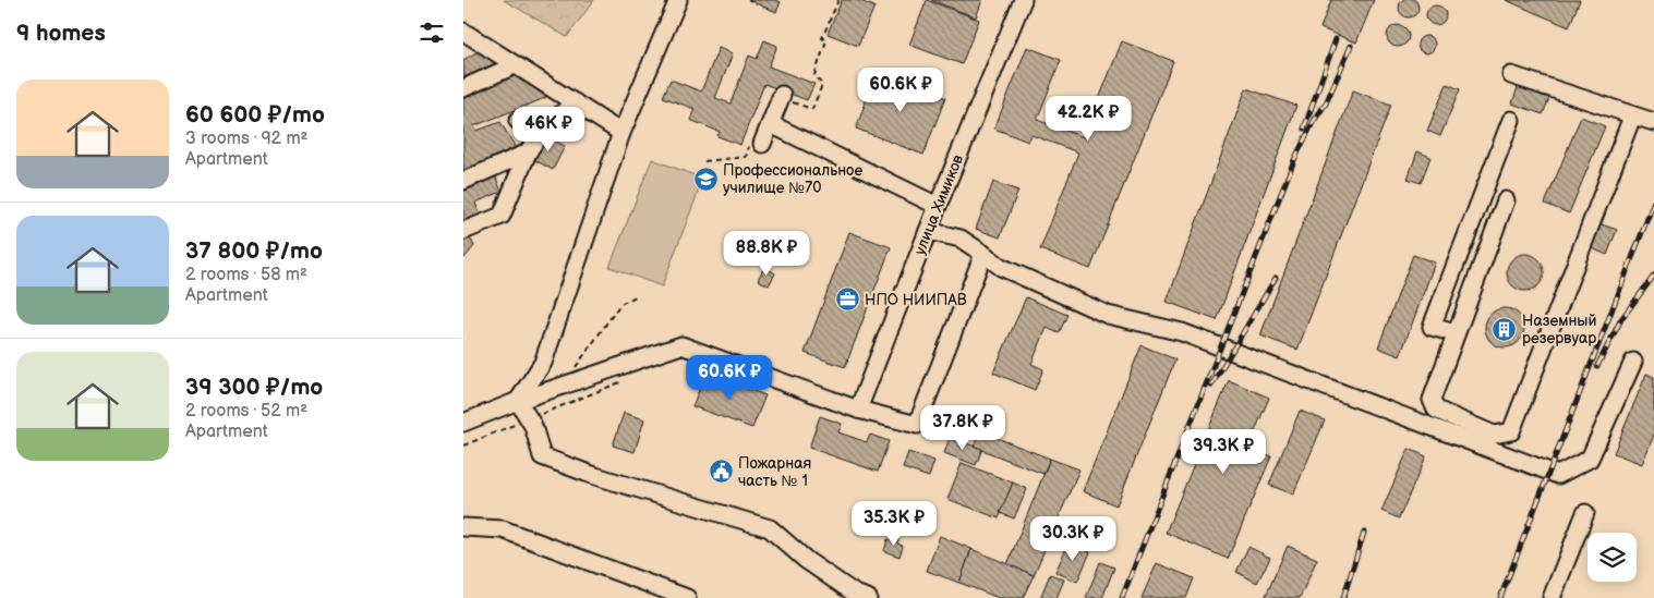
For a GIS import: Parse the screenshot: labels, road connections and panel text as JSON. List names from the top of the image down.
{
  "streets": {
    "street": ["улица Химиков"]
  },
  "places": {
    "school or university": ["Профессиональное училище №70"],
    "office": ["НПО НИИПАВ"],
    "building": ["Наземный резервуар"],
    "public building": ["Пожарная часть № 1"]
  },
  "page": {
    "heading": "9 homes",
    "list": [
      {
        "name": "60 600 ₽/mo",
        "note": "3 rooms · 92 m² · Apartment"
      },
      {
        "name": "37 800 ₽/mo",
        "note": "2 rooms · 58 m² · Apartment"
      },
      {
        "name": "39 300 ₽/mo",
        "note": "2 rooms · 52 m² · Apartment"
      }
    ],
    "price": [
      "60.6K ₽",
      "42.2K ₽",
      "46K ₽",
      "88.8K ₽",
      "60.6K ₽",
      "37.8K ₽",
      "39.3K ₽",
      "35.3K ₽",
      "30.3K ₽"
    ]
  }
}
